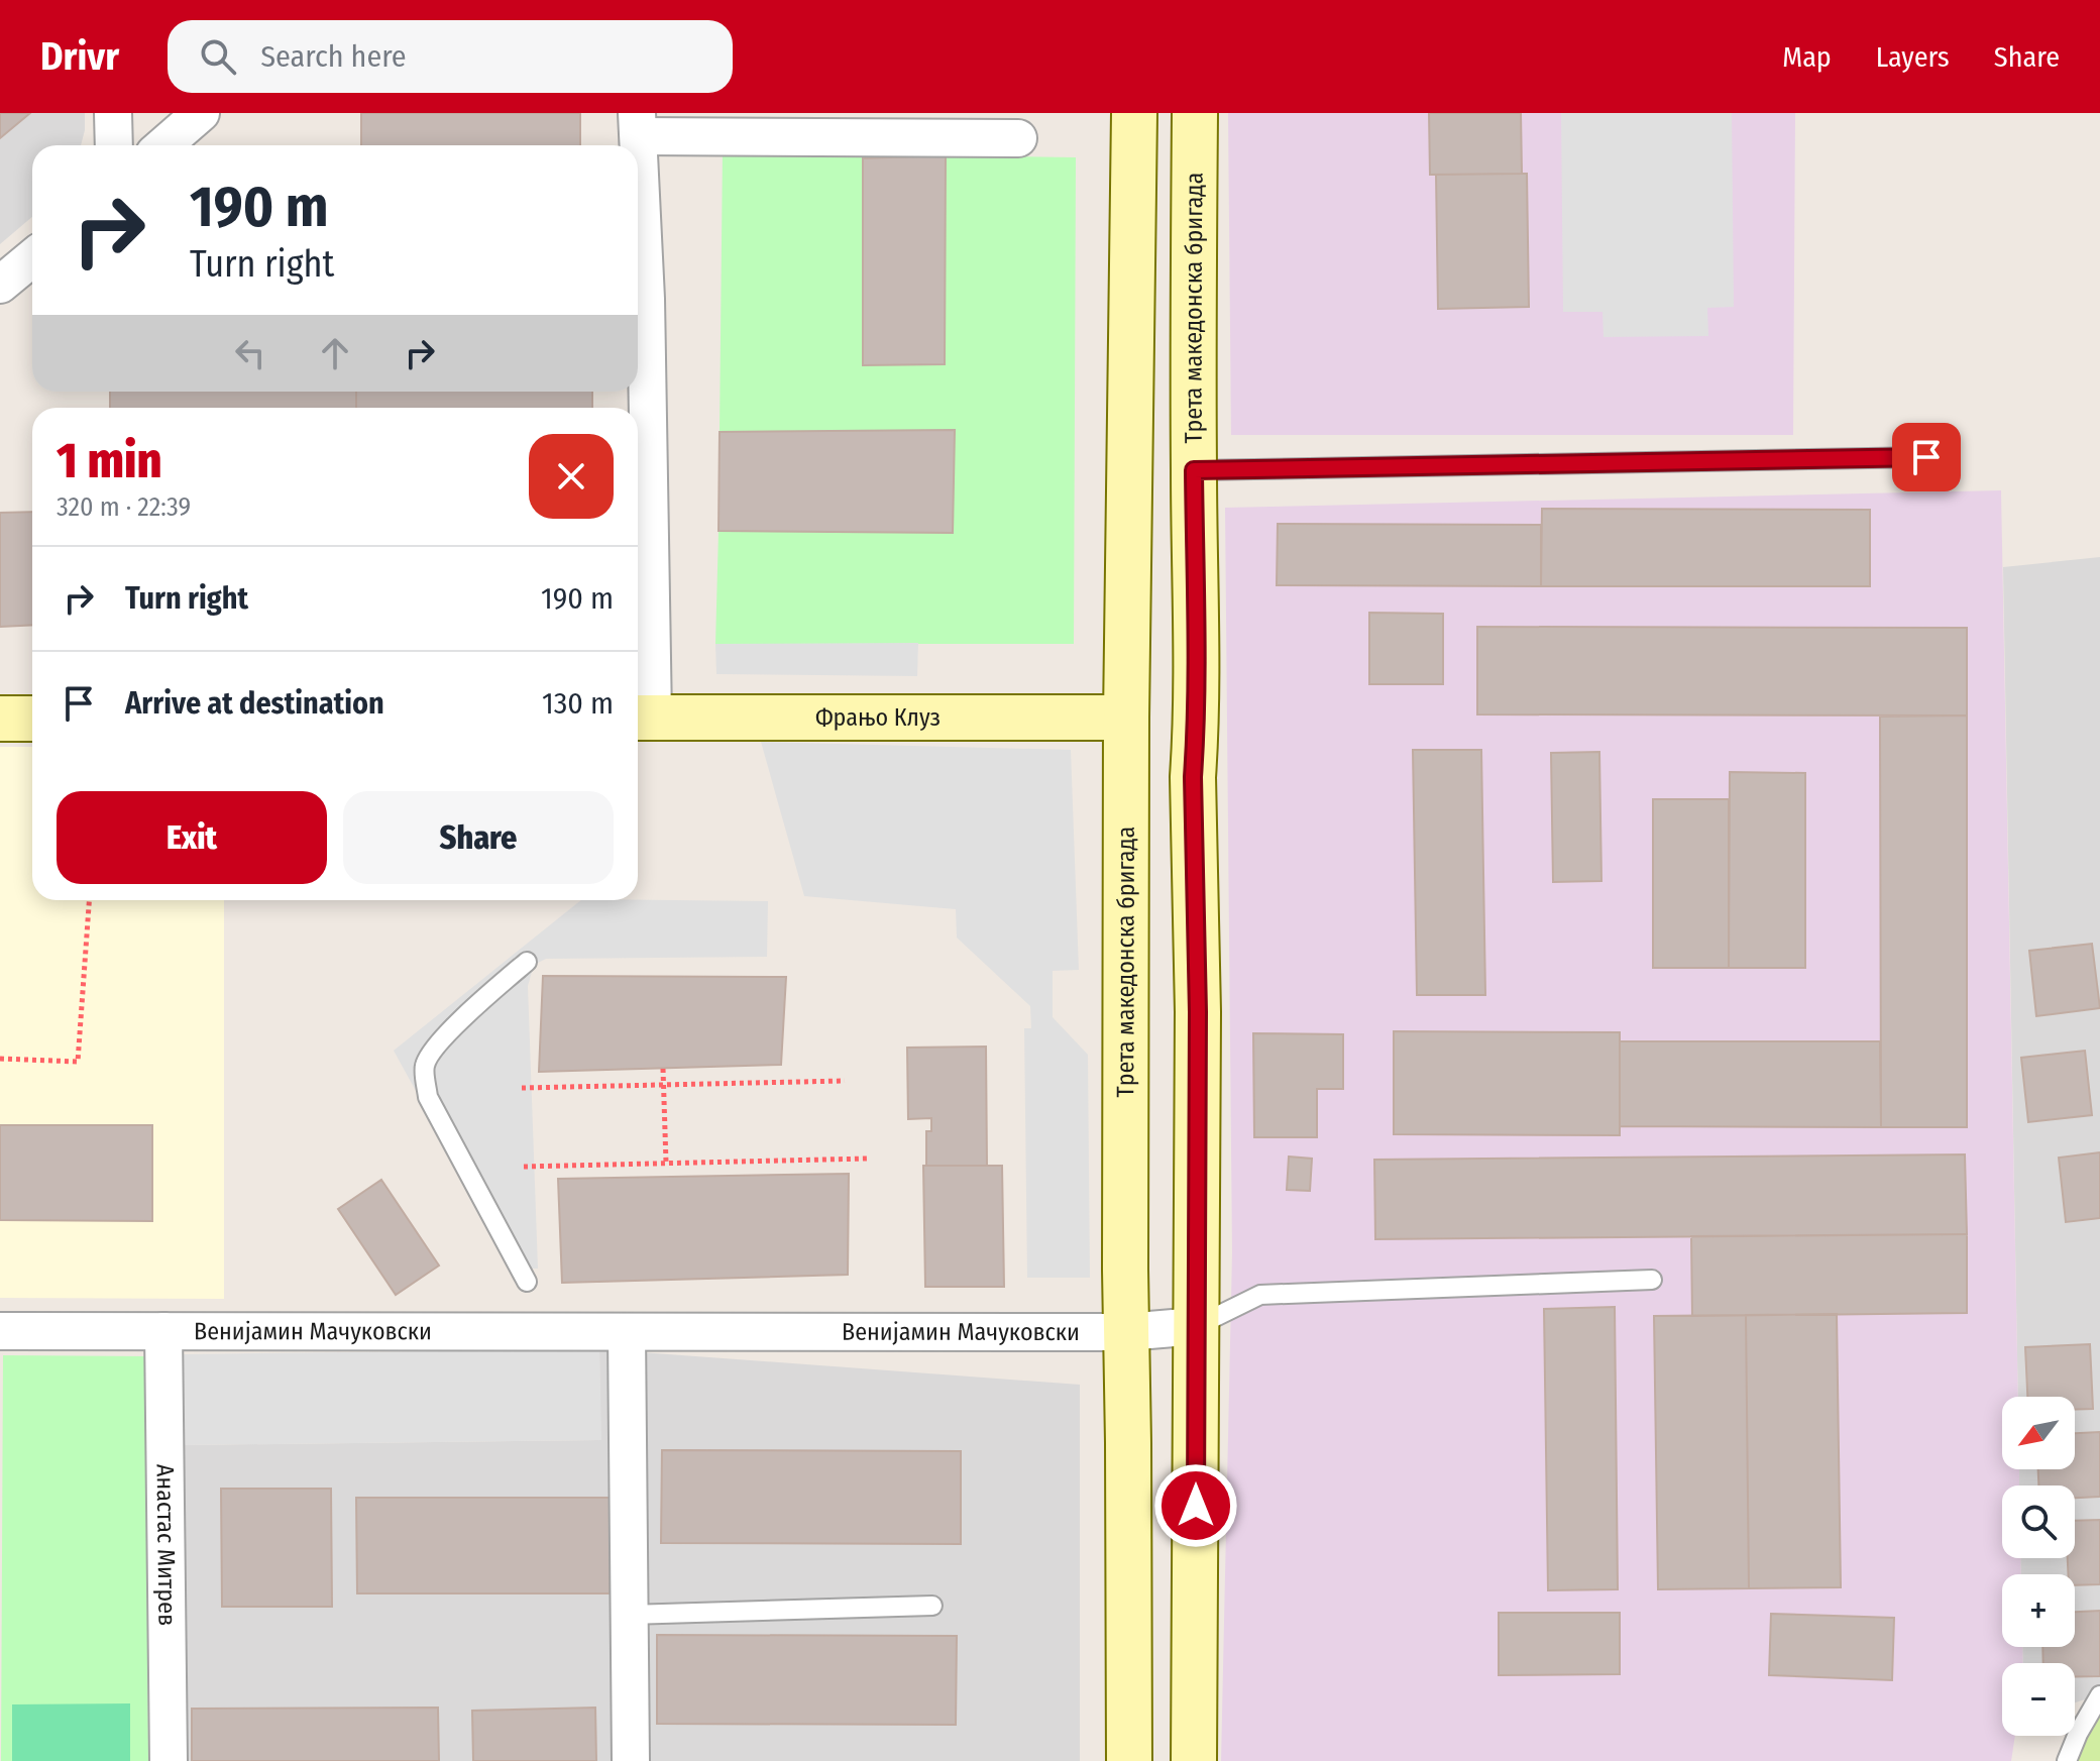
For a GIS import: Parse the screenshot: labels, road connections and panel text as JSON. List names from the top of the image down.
{
  "streets": {
    "street": [
      "Трета македонска бригада",
      "Фрањо Клуз",
      "Венијамин Мачуковски",
      "Анастас Митрев"
    ]
  },
  "crossings": [
    ["Трета македонска бригада", "Фрањо Клуз"],
    ["Трета македонска бригада", "Венијамин Мачуковски"],
    ["Венијамин Мачуковски", "Анастас Митрев"]
  ],
  "north": "bottom left",
  "page": {
    "header": "Drivr",
    "search": "Search here",
    "nav": ["Map", "Layers", "Share"],
    "turn": ["190 m", "Turn right"],
    "heading": ["1 min", "320 m · 22:39"],
    "list": [
      {
        "name": "Turn right",
        "value": "190 m"
      },
      {
        "name": "Arrive at destination",
        "value": "130 m"
      }
    ],
    "buttons": ["Exit", "Share"],
    "map_buttons": ["+", "−"]
  }
}
